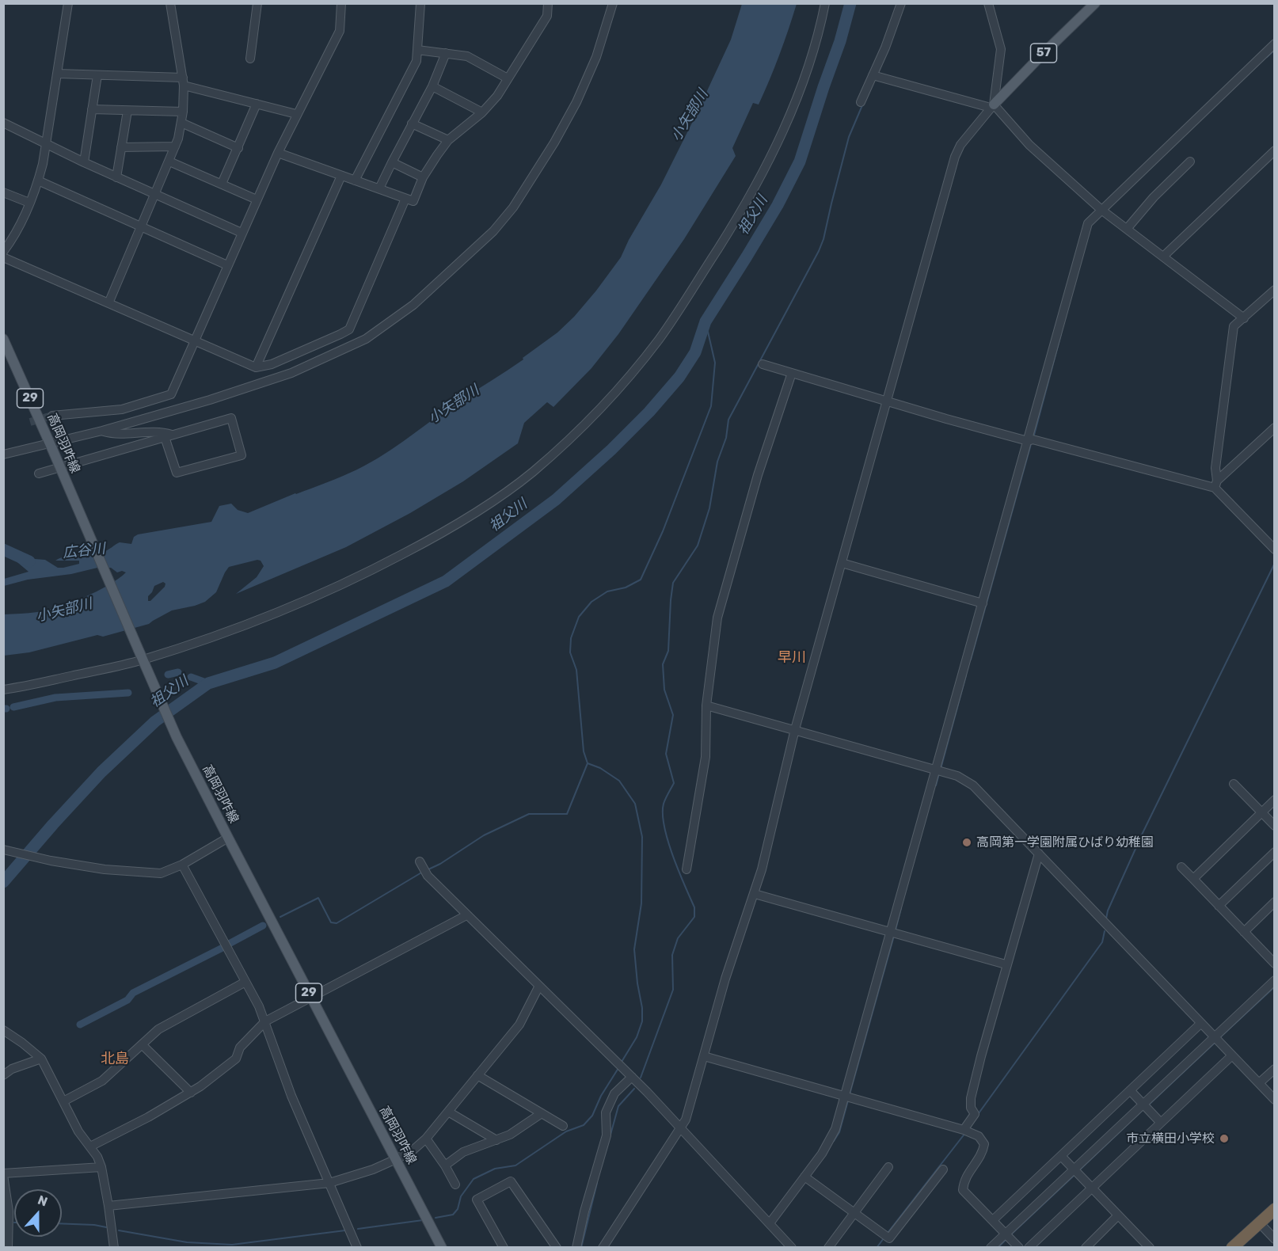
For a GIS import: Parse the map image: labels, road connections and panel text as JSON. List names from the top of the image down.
{
  "streets": {
    "main road": ["57", "29", "高岡羽咋線"]
  },
  "districts": ["早川", "北島"],
  "water": ["小矢部川", "祖父川", "広谷川"],
  "places": ["高岡第一学園附属ひばり幼稚園", "市立横田小学校"],
  "north": "top"
}
